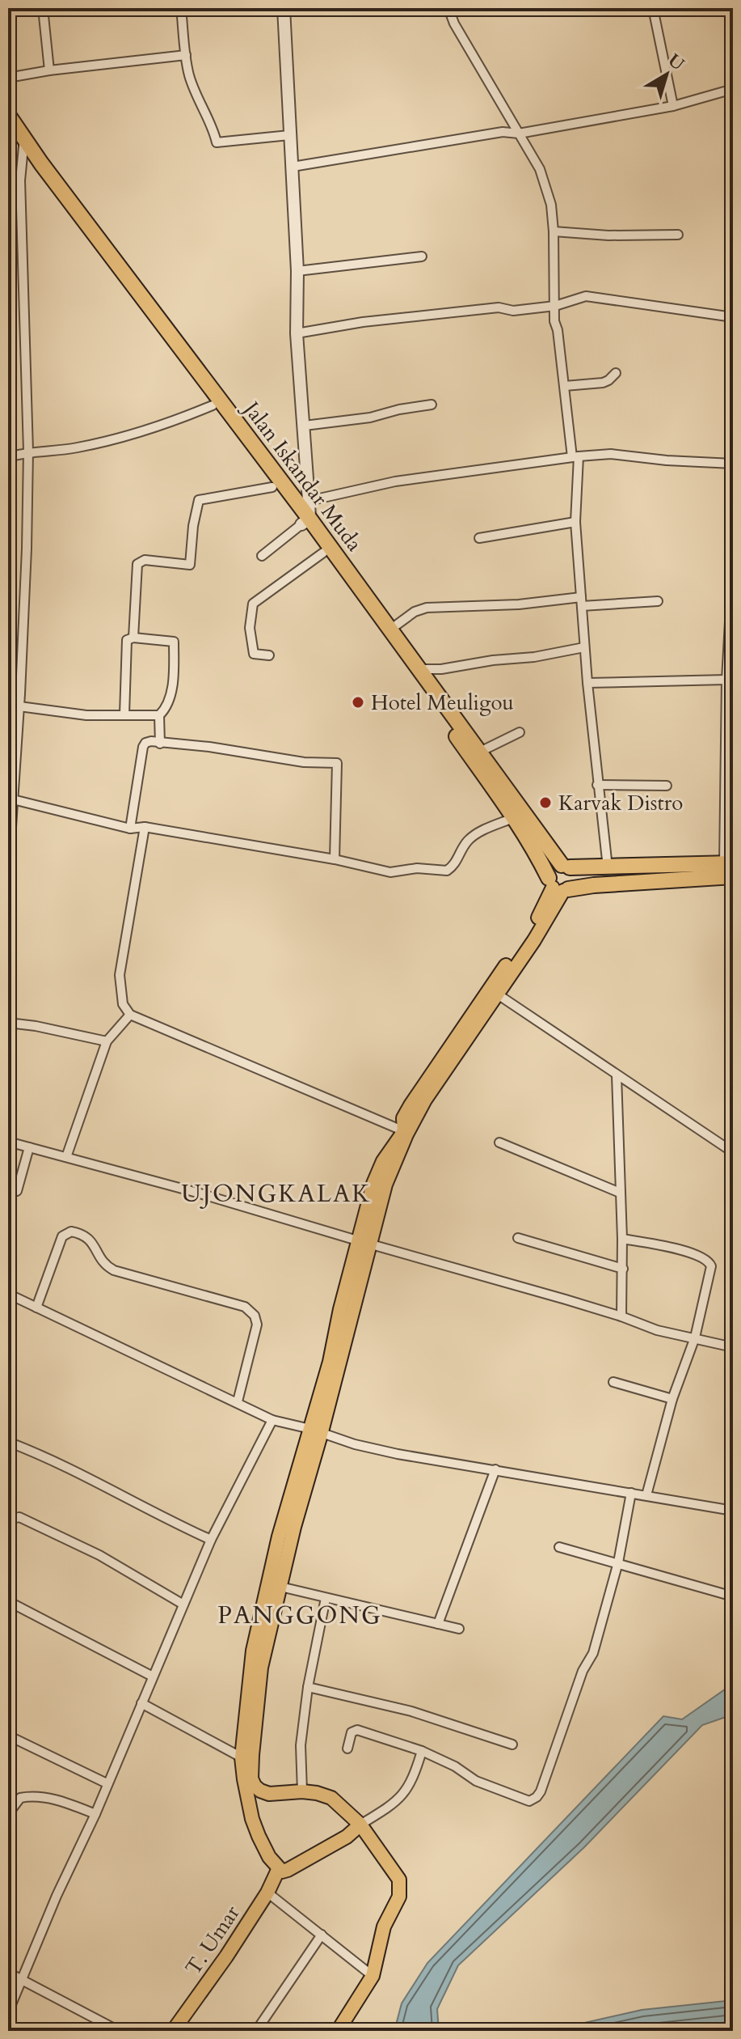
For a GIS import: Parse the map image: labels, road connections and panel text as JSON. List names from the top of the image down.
{
  "streets": {
    "highway": ["Jalan Iskandar Muda"],
    "main road": ["T. Umar"]
  },
  "districts": ["UJONGKALAK", "PANGGONG"],
  "places": ["Hotel Meuligou", "Karvak Distro"],
  "north": "top right"
}
